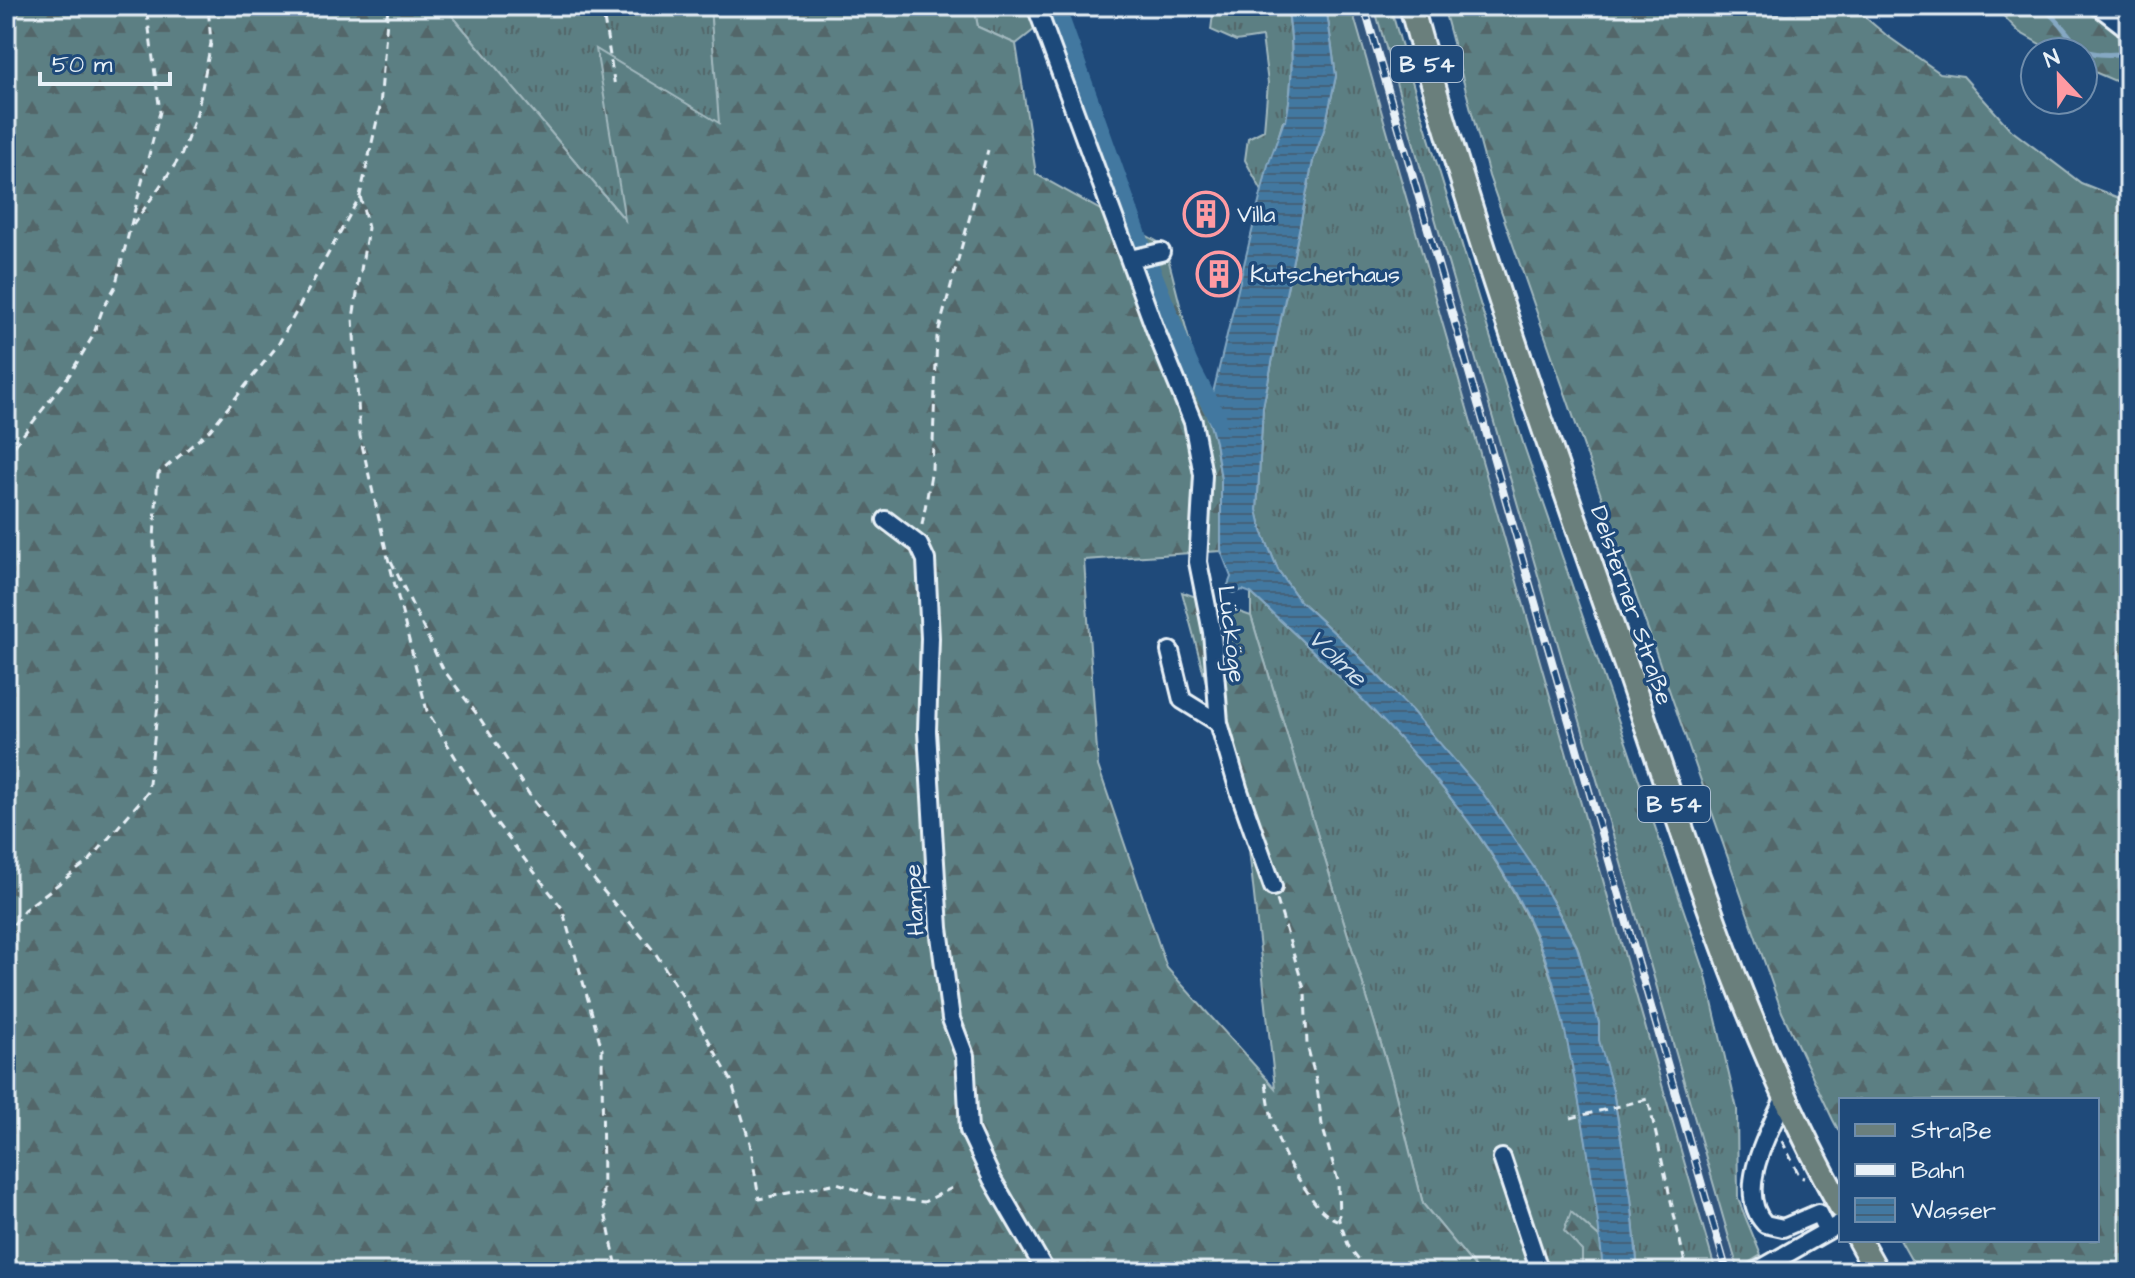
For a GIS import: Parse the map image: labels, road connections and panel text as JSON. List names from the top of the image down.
{
  "streets": {
    "main road": ["B 54", "Delsterner Straße"],
    "street": ["Lücköge", "Hampe"]
  },
  "water": ["Volme"],
  "places": {
    "building": ["Villa", "Kutscherhaus"]
  },
  "legend": ["Straße", "Bahn", "Wasser"],
  "scale_bar": "50 m",
  "north": "top"
}
